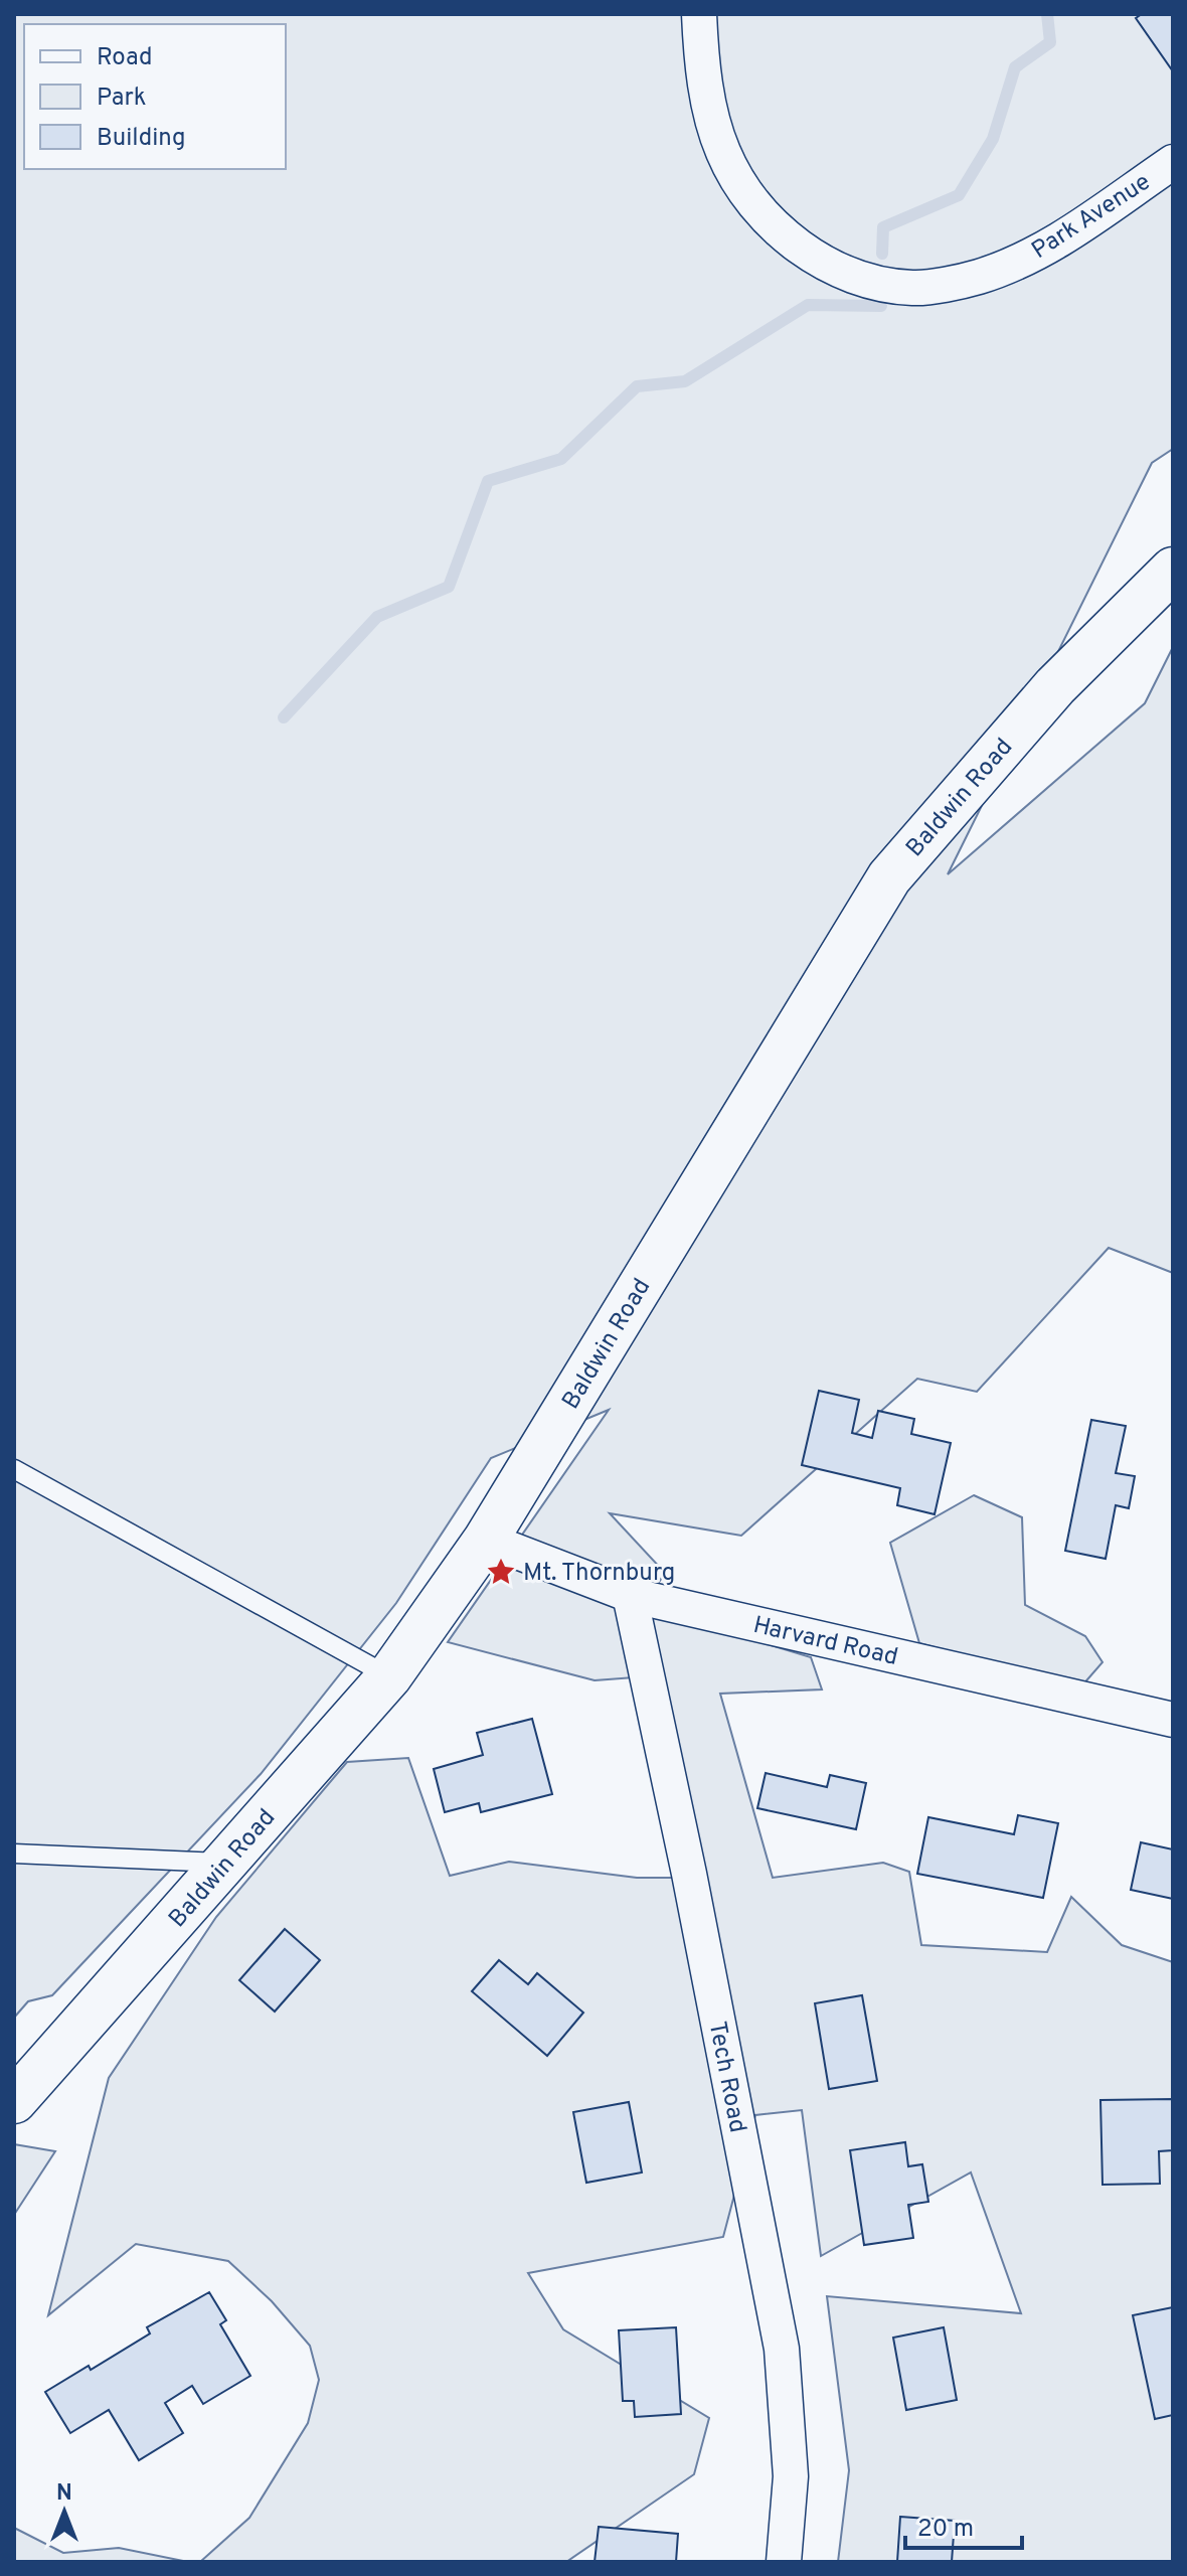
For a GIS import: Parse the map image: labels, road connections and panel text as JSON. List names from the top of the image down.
{
  "streets": {
    "street": [
      "Park Avenue",
      "Baldwin Road",
      "Harvard Road",
      "Tech Road"
    ]
  },
  "crossings": [
    ["Baldwin Road", "Harvard Road"],
    ["Harvard Road", "Tech Road"]
  ],
  "places": {
    "place": ["Mt. Thornburg"]
  },
  "legend": ["Road", "Park", "Building"],
  "scale_bar": "20 m",
  "north": "top"
}
